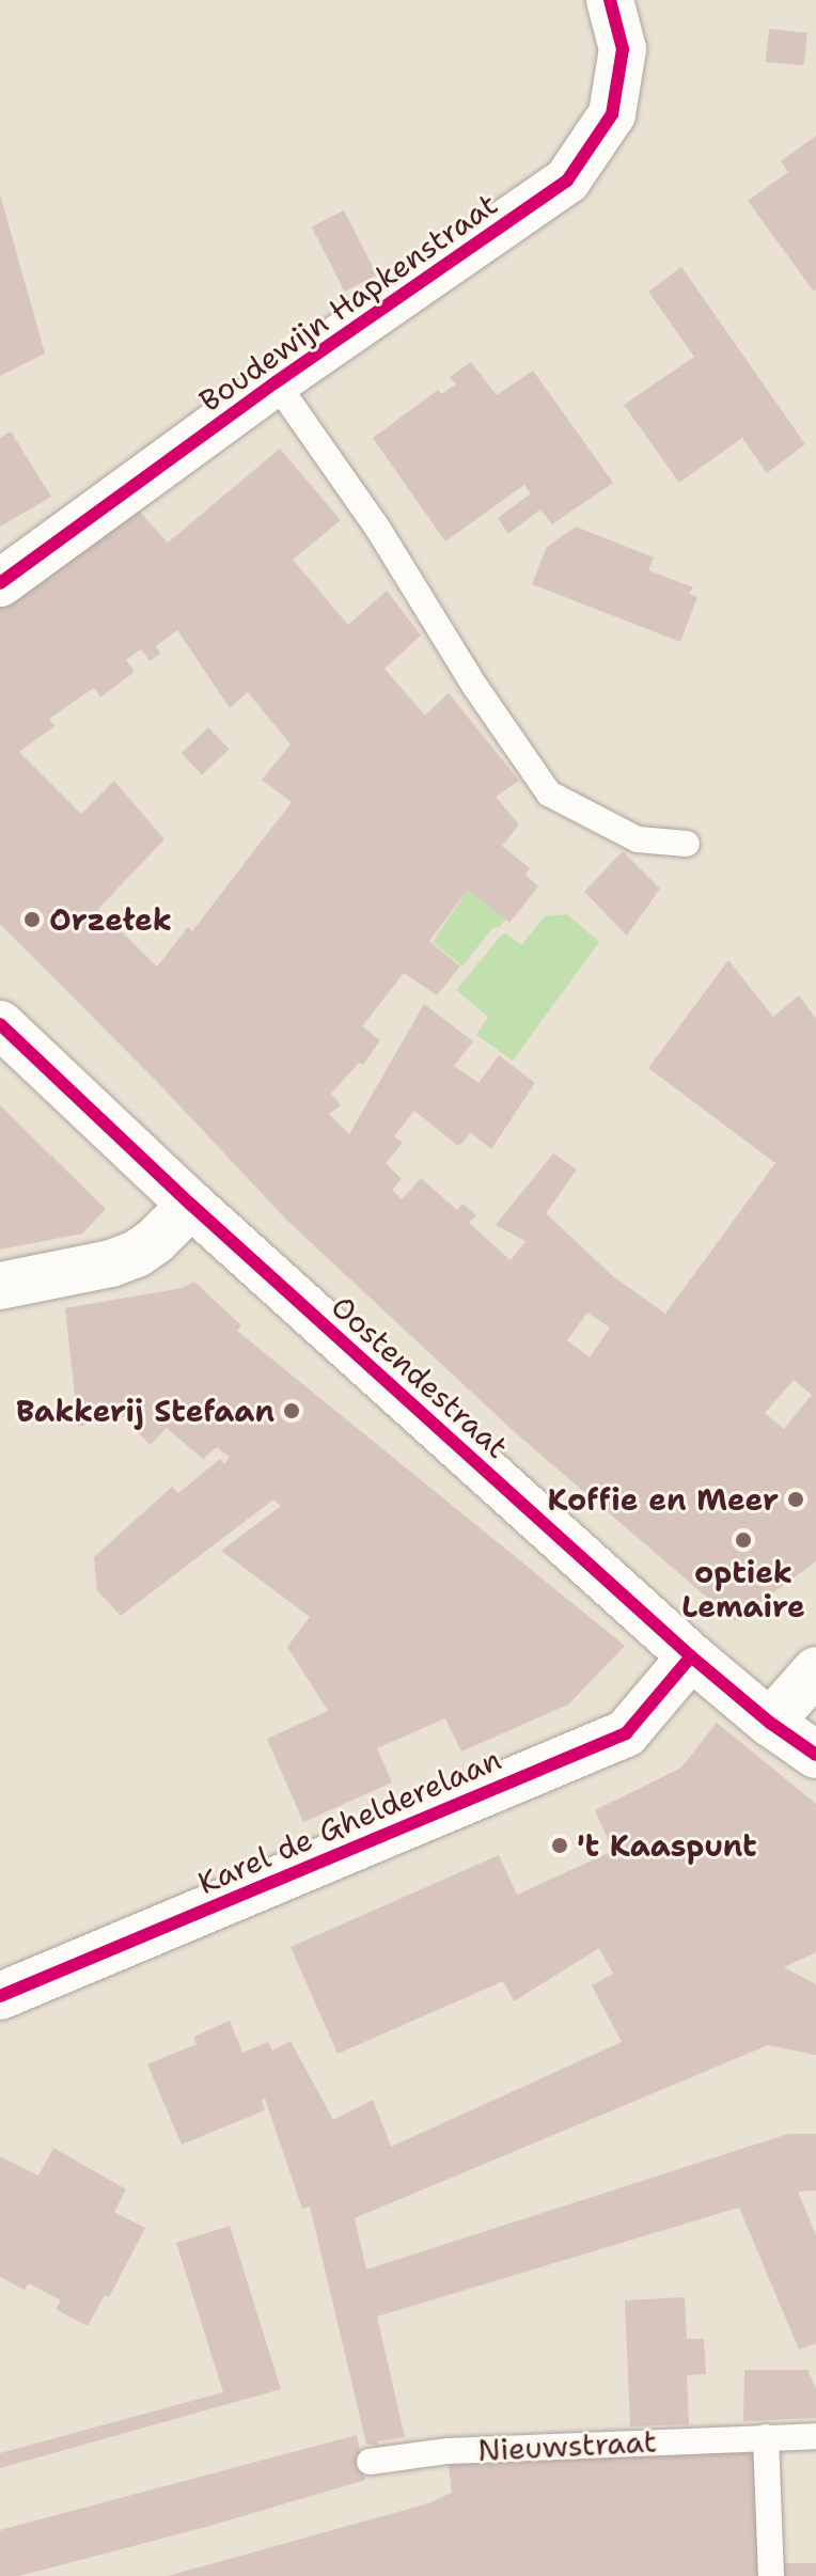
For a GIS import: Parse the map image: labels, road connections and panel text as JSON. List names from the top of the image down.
{
  "streets": {
    "street": ["Boudewijn Hapkenstraat", "Oostendestraat", "Karel de Ghelderelaan"],
    "lane": ["Nieuwstraat"]
  },
  "crossings": [
    ["Oostendestraat", "Karel de Ghelderelaan"]
  ],
  "places": [
    "Orzełek",
    "Bakkerij Stefaan",
    "Koffie en Meer",
    "optiek Lemaire",
    "'t Kaaspunt"
  ]
}
